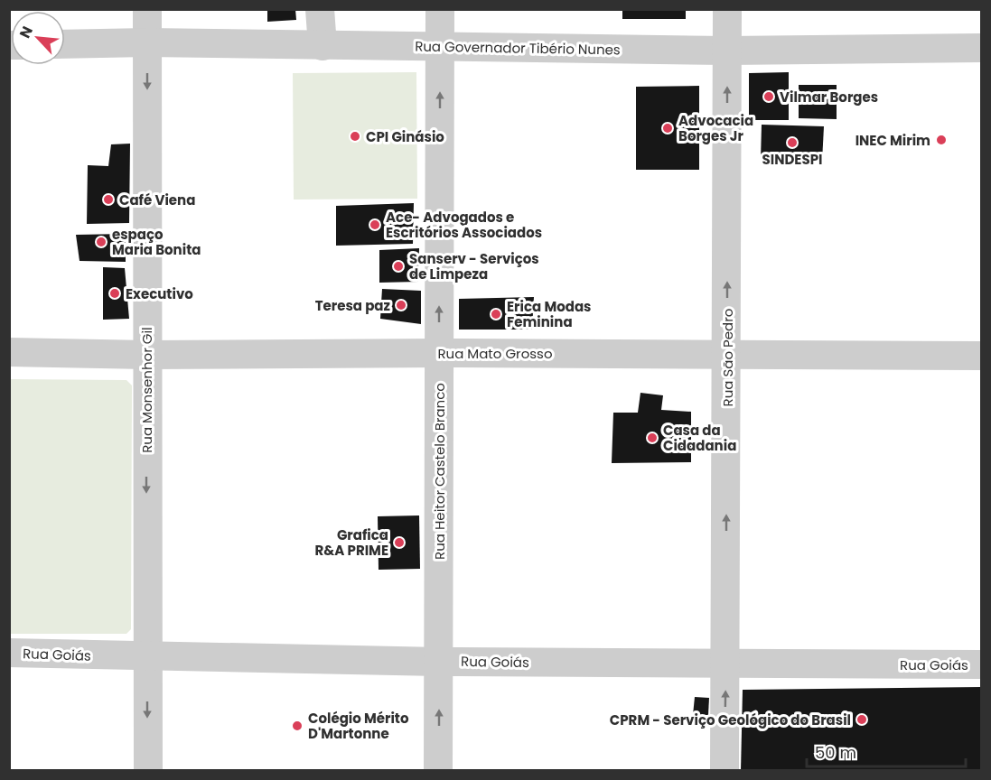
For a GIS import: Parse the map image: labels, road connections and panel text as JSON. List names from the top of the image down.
{
  "streets": {
    "street": [
      "Rua Governador Tibério Nunes",
      "Rua Mato Grosso",
      "Rua São Pedro",
      "Rua Monsenhor Gil",
      "Rua Heitor Castelo Branco",
      "Rua Goiás"
    ]
  },
  "crossings": [
    ["Rua Governador Tibério Nunes", "Rua São Pedro"],
    ["Rua Governador Tibério Nunes", "Rua Monsenhor Gil"],
    ["Rua Governador Tibério Nunes", "Rua Heitor Castelo Branco"],
    ["Rua Mato Grosso", "Rua São Pedro"],
    ["Rua Mato Grosso", "Rua Monsenhor Gil"],
    ["Rua Mato Grosso", "Rua Heitor Castelo Branco"],
    ["Rua São Pedro", "Rua Goiás"],
    ["Rua Monsenhor Gil", "Rua Goiás"],
    ["Rua Heitor Castelo Branco", "Rua Goiás"]
  ],
  "one_way": ["Rua São Pedro", "Rua Monsenhor Gil", "Rua Heitor Castelo Branco"],
  "places": [
    "Vilmar Borges",
    "Advocacia Borges Jr",
    "CPI Ginásio",
    "INEC Mirim",
    "SINDESPI",
    "Café Viena",
    "Ace- Advogados e Escritórios Associados",
    "espaço Maria Bonita",
    "Sanserv - Serviços de Limpeza",
    "Executivo",
    "Teresa paz",
    "Erica Modas Feminina",
    "Casa da Cidadania",
    "Grafica R&A PRIME",
    "CPRM - Serviço Geológico do Brasil",
    "Colégio Mérito D'Martonne"
  ],
  "scale_bar": "50 m",
  "north": "top left"
}
